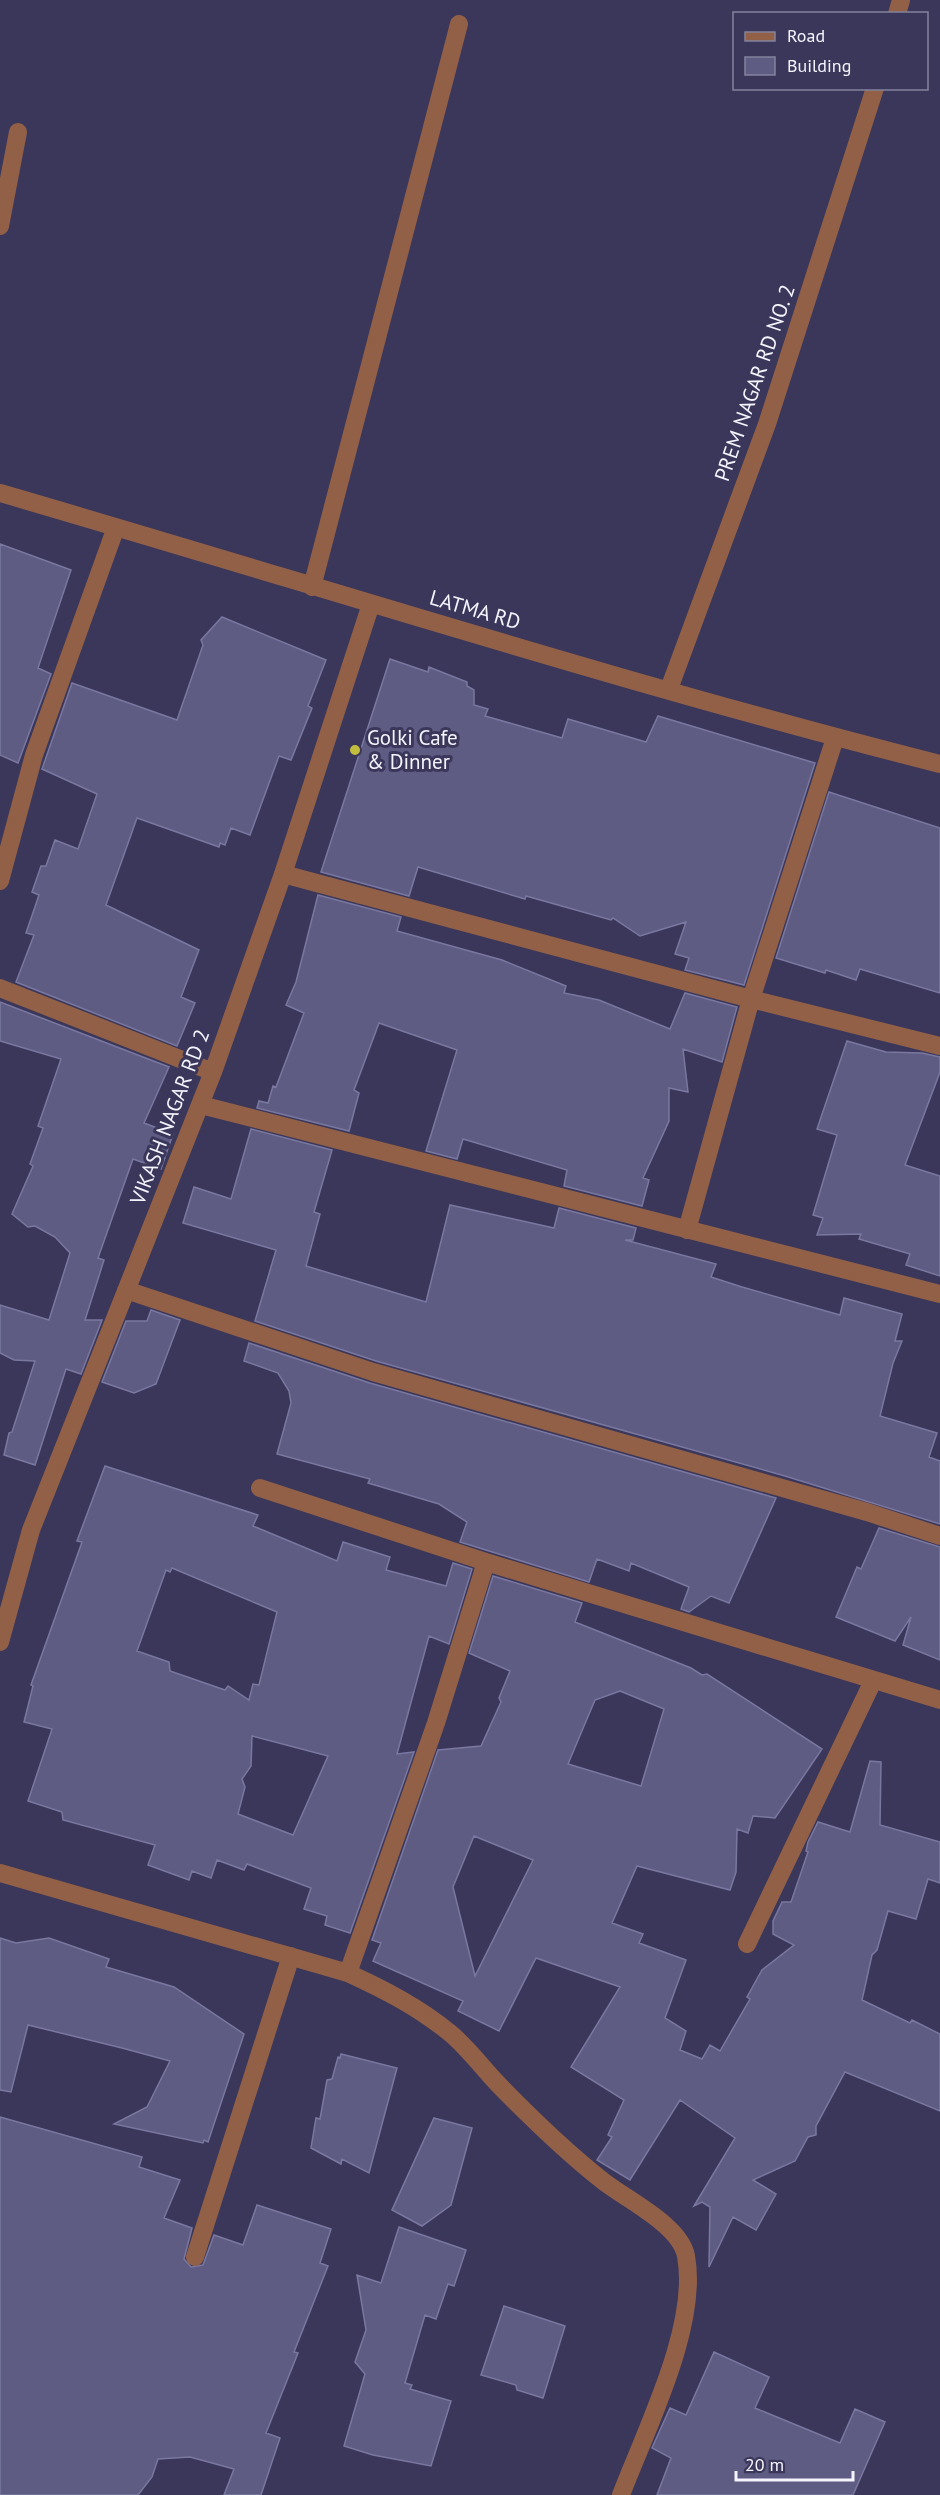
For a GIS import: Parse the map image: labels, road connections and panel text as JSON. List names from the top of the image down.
{
  "streets": {
    "street": ["PREM NAGAR RD NO. 2", "LATMA RD", "VIKASH NAGAR RD 2"]
  },
  "crossings": [
    ["PREM NAGAR RD NO. 2", "LATMA RD"],
    ["LATMA RD", "VIKASH NAGAR RD 2"]
  ],
  "places": ["Golki Cafe & Dinner"],
  "legend": ["Road", "Building"],
  "scale_bar": "20 m"
}
